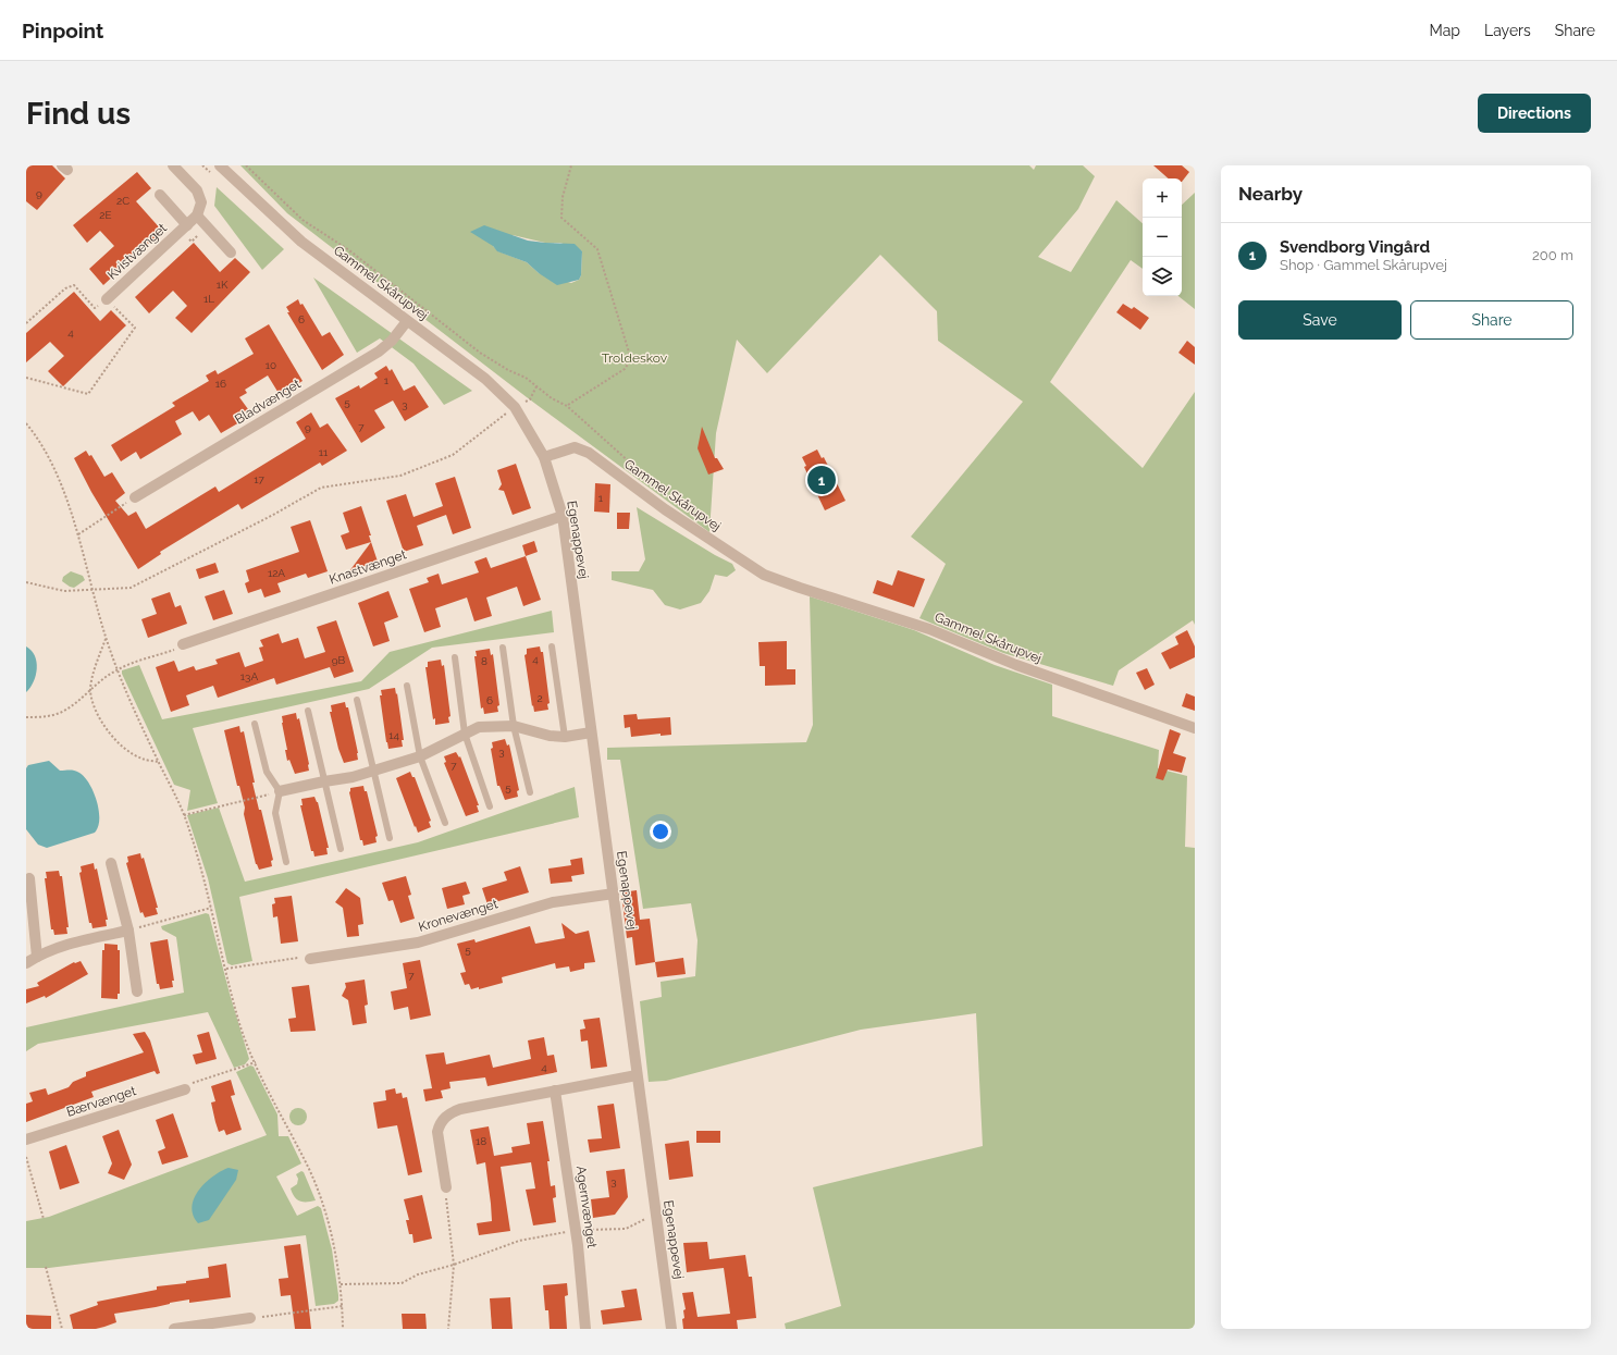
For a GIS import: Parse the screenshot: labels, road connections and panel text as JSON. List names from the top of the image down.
{
  "streets": {
    "street": [
      "Kvistvænget",
      "Gammel Skårupvej",
      "Bladvænget",
      "Egenappevej",
      "Knastvænget",
      "Kronevænget",
      "Bærvænget",
      "Agernvænget"
    ]
  },
  "crossings": [
    ["Gammel Skårupvej", "Bladvænget"],
    ["Gammel Skårupvej", "Egenappevej"],
    ["Egenappevej", "Knastvænget"],
    ["Egenappevej", "Kronevænget"]
  ],
  "parks": ["Troldeskov"],
  "house_numbers": [
    "9",
    "2C",
    "2E",
    "1K",
    "1L",
    "6",
    "4",
    "10",
    "1",
    "16",
    "5",
    "3",
    "9",
    "7",
    "11",
    "17",
    "1",
    "12A",
    "4",
    "9B",
    "8",
    "13A",
    "2",
    "6",
    "14",
    "3",
    "7",
    "5",
    "5",
    "7",
    "4",
    "18",
    "3"
  ],
  "page": {
    "header": "Pinpoint",
    "nav": ["Map", "Layers", "Share"],
    "buttons": [
      "Directions",
      ["Save", "Share"]
    ],
    "title": "Find us",
    "heading": "Nearby",
    "map_buttons": ["+", "−"],
    "list": [
      {
        "mark": "1",
        "name": "Svendborg Vingård",
        "note": "Shop · Gammel Skårupvej",
        "value": "200 m"
      }
    ],
    "pins": "1"
  }
}
